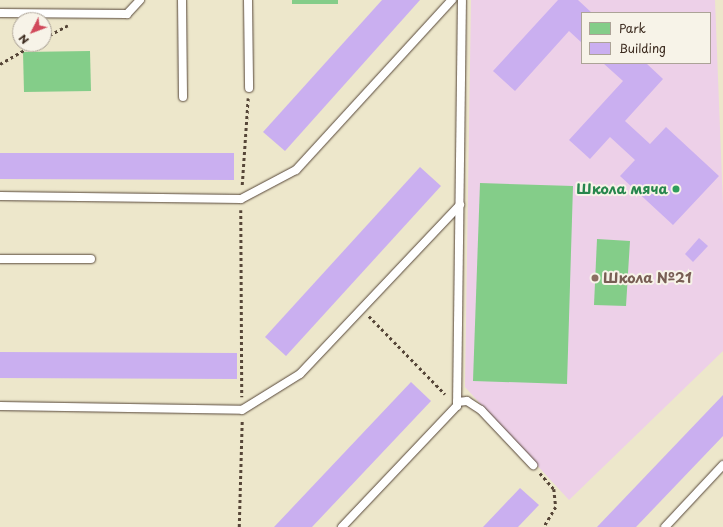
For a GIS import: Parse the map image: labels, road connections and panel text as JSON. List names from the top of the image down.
{
  "places": ["Школа мяча", "Школа №21"],
  "legend": ["Park", "Building"],
  "north": "bottom left"
}
